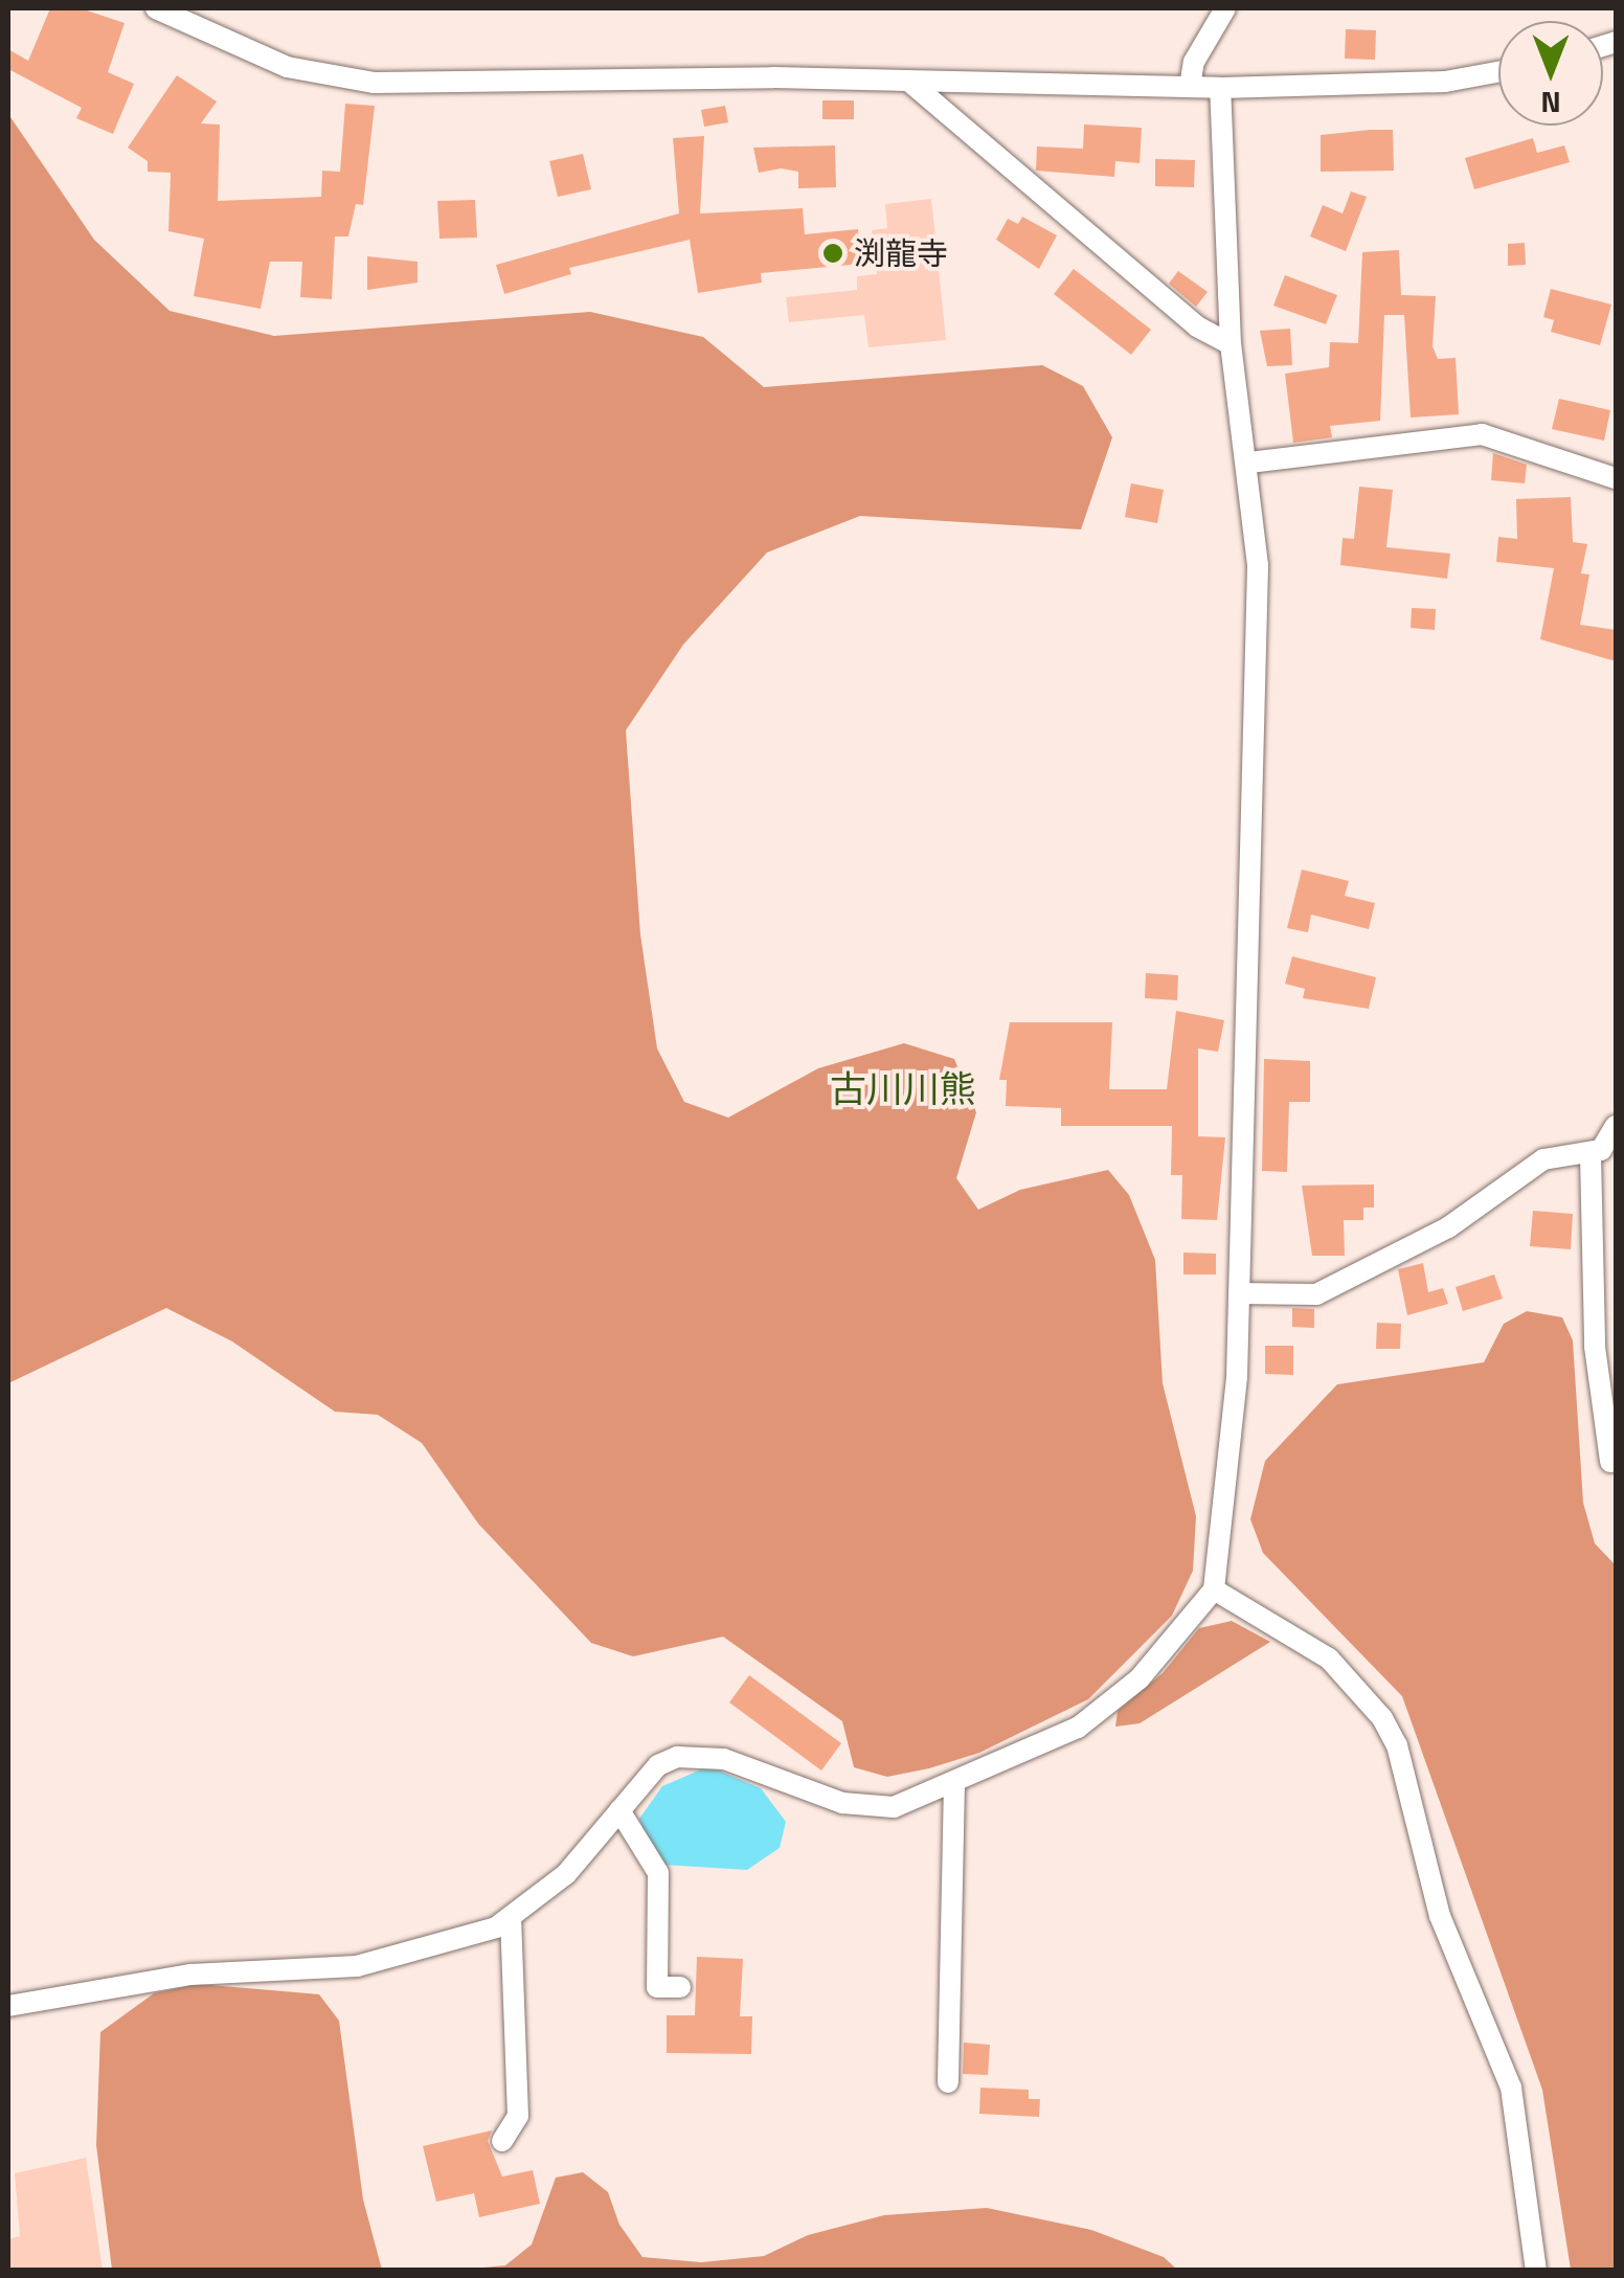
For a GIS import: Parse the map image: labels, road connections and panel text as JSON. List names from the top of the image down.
{
  "districts": ["古川川熊"],
  "places": ["渕龍寺"],
  "north": "bottom"
}
